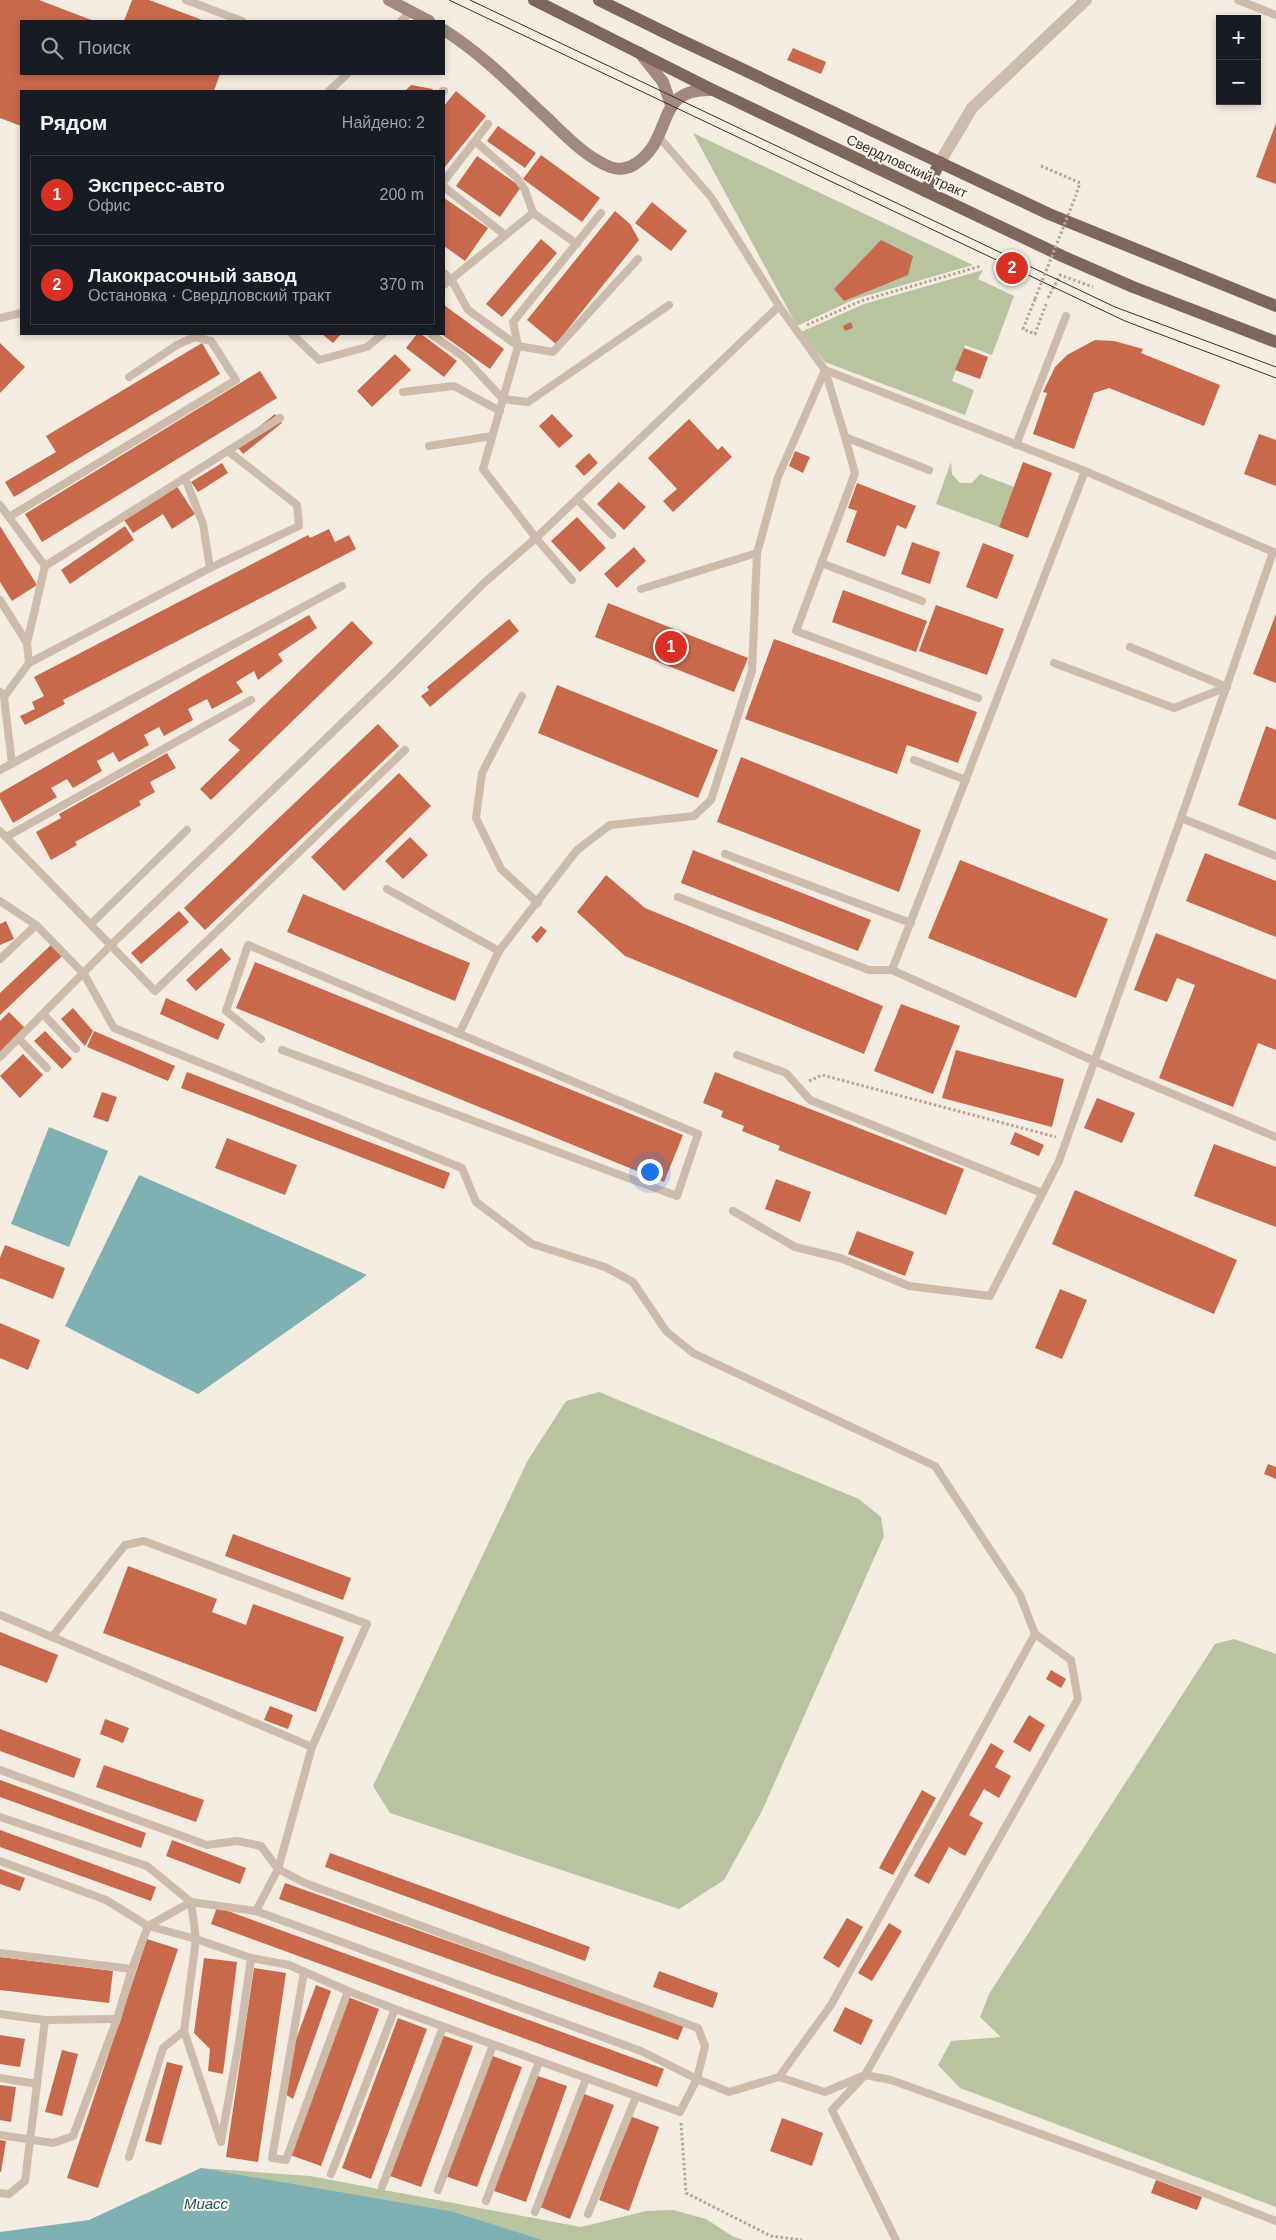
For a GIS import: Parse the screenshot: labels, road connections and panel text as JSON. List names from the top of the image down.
{
  "streets": {
    "main road": ["Свердловский тракт"]
  },
  "water": ["Миасс"],
  "page": {
    "map_buttons": ["+", "−"],
    "search": "Поиск",
    "heading": ["Рядом", "Найдено: 2"],
    "list": [
      {
        "mark": "1",
        "name": "Экспресс-авто",
        "note": "Офис",
        "value": "200 m"
      },
      {
        "mark": "2",
        "name": "Лакокрасочный завод",
        "note": "Остановка · Свердловский тракт",
        "value": "370 m"
      }
    ],
    "pins": ["2", "1"]
  }
}
